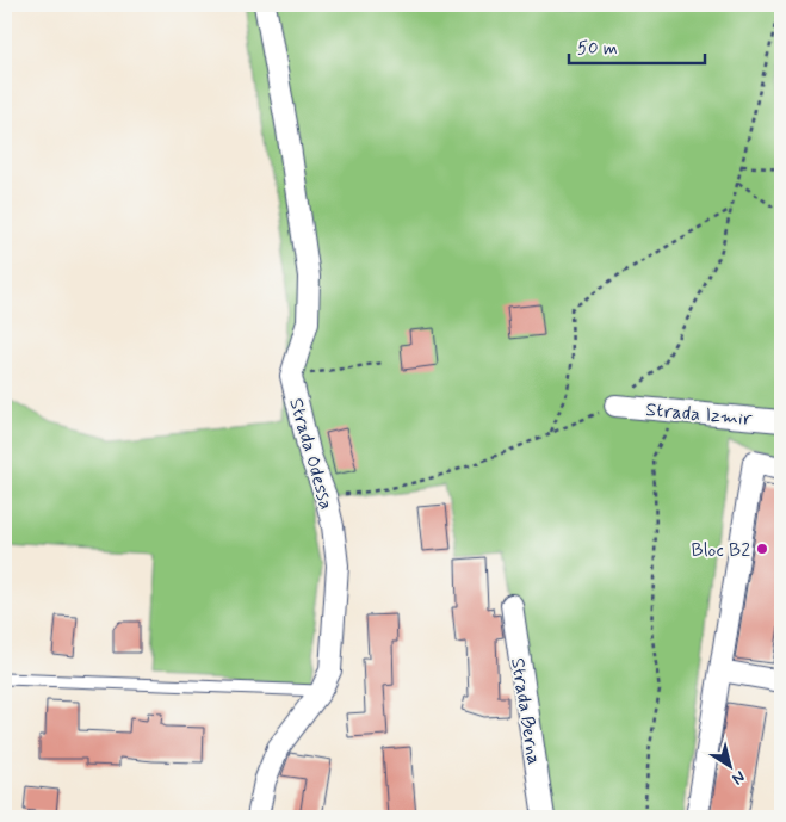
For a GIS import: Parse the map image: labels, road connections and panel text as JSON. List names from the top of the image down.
{
  "streets": {
    "street": ["Strada Izmir", "Strada Odessa", "Strada Berna"]
  },
  "places": ["Bloc B2"],
  "scale_bar": "50 m",
  "north": "bottom right"
}
